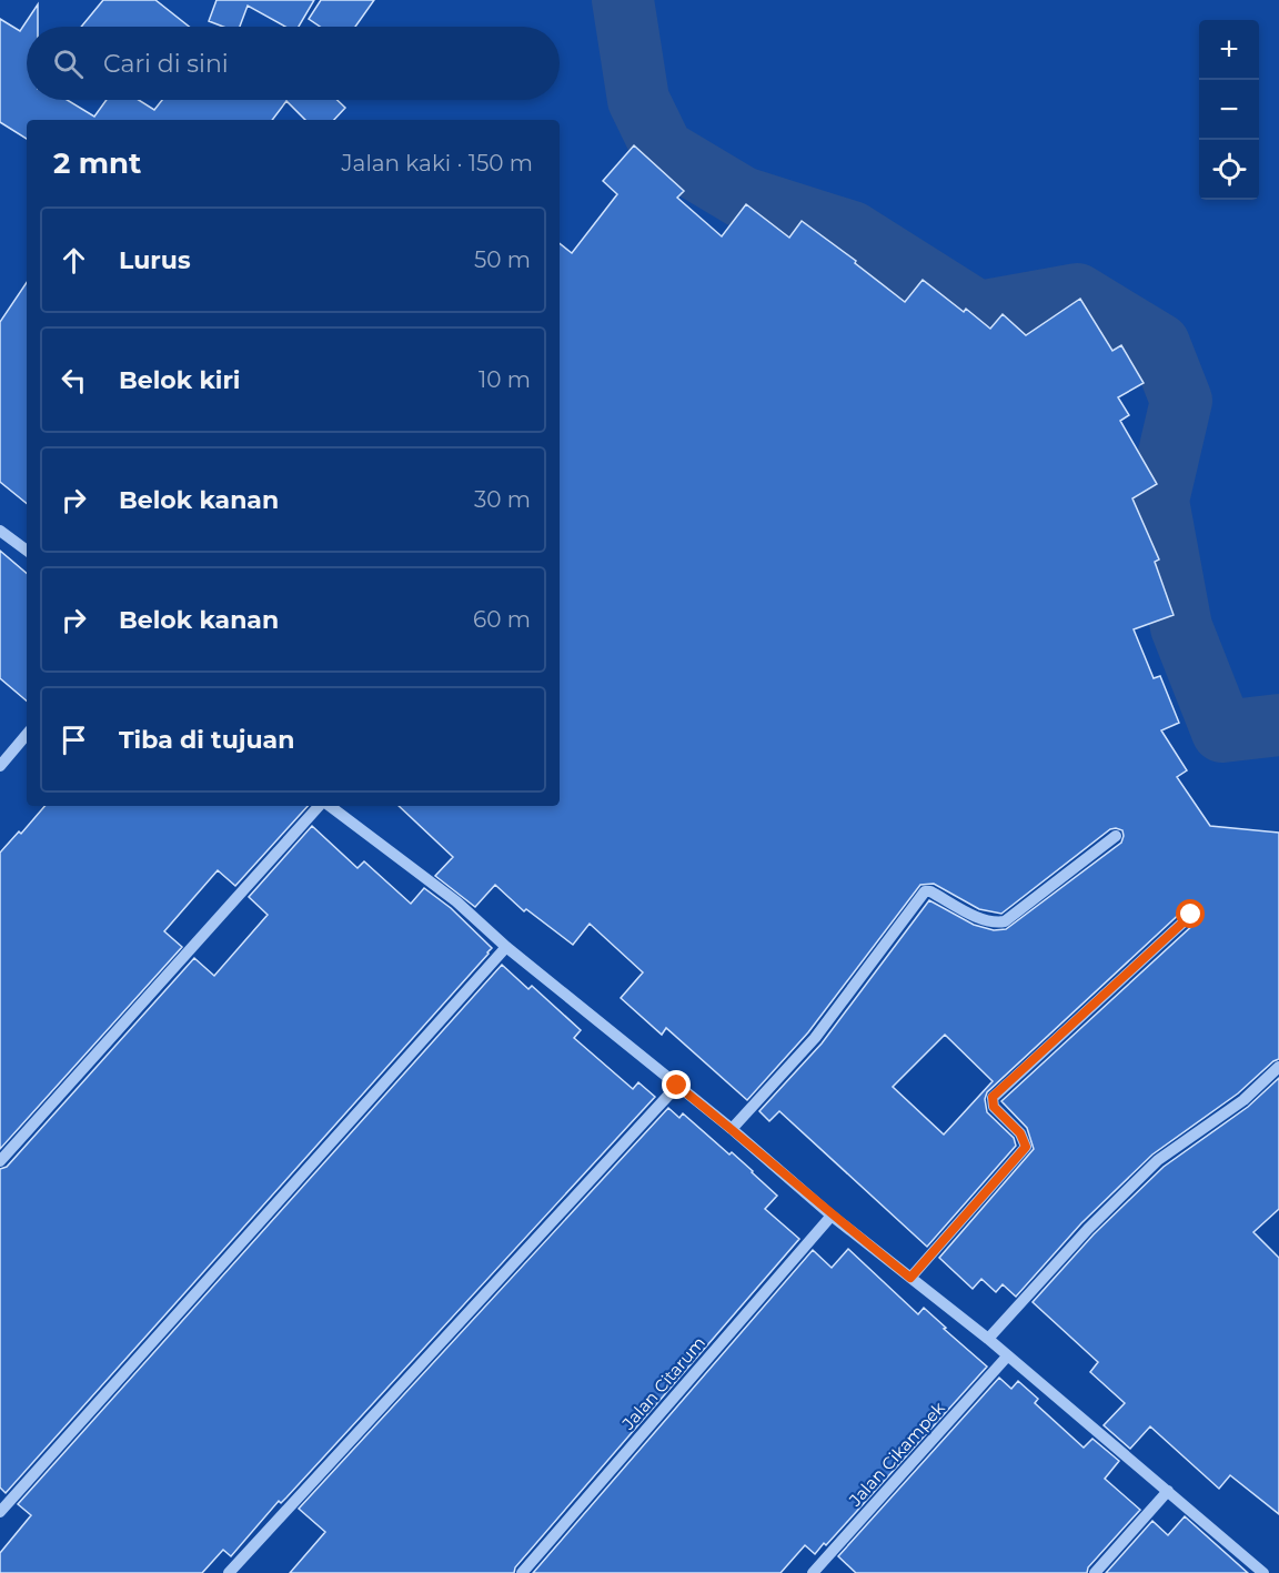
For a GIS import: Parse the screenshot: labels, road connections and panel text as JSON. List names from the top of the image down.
{
  "streets": {
    "street": ["Jalan Citarum", "Jalan Cikampek"]
  },
  "page": {
    "map_buttons": ["+", "−"],
    "search": "Cari di sini",
    "heading": ["2 mnt", "Jalan kaki · 150 m"],
    "list": [
      ["Lurus", "50 m"],
      ["Belok kiri", "10 m"],
      ["Belok kanan", "30 m"],
      ["Belok kanan", "60 m"],
      "Tiba di tujuan"
    ]
  }
}
